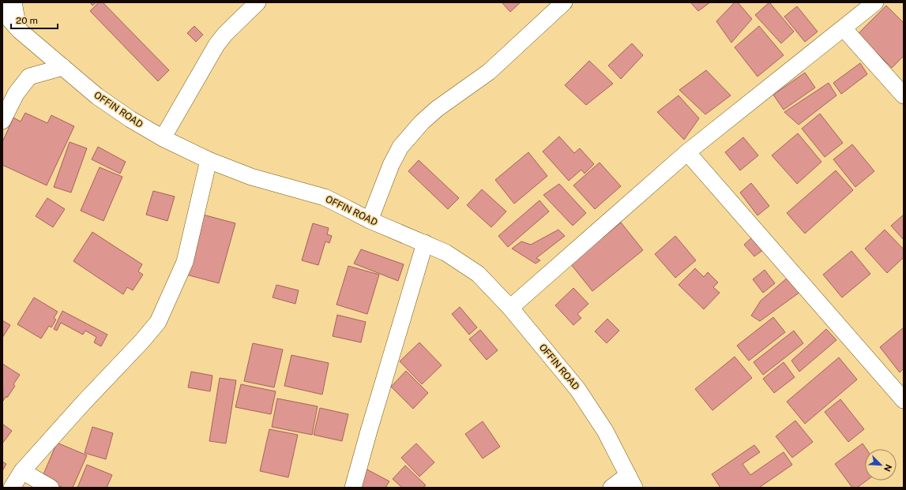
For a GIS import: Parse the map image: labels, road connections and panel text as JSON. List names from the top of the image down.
{
  "streets": {
    "street": ["OFFIN ROAD"]
  },
  "scale_bar": "20 m",
  "north": "bottom right"
}
